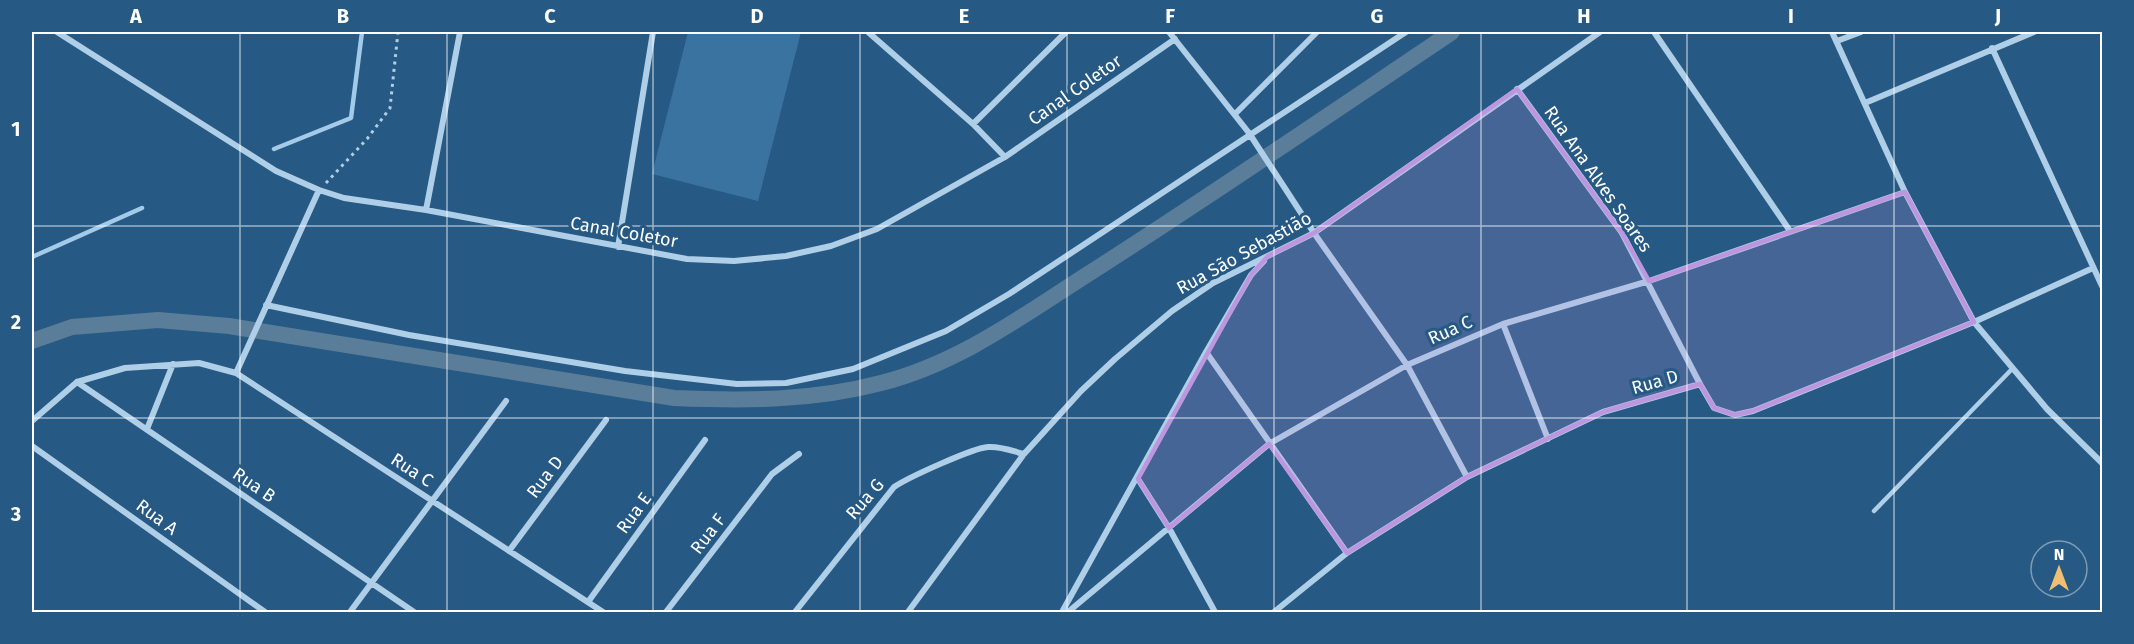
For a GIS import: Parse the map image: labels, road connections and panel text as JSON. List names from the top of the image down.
{
  "streets": {
    "street": [
      "Canal Coletor",
      "Rua Ana Alves Soares",
      "Rua São Sebastião",
      "Rua C",
      "Rua D",
      "Rua B",
      "Rua G",
      "Rua E",
      "Rua A",
      "Rua F"
    ]
  },
  "crossings": [
    ["Rua Ana Alves Soares", "Rua São Sebastião"],
    ["Rua Ana Alves Soares", "Rua C"],
    ["Rua Ana Alves Soares", "Rua D"],
    ["Rua São Sebastião", "Rua G"],
    ["Rua C", "Rua D"],
    ["Rua C", "Rua B"],
    ["Rua C", "Rua E"]
  ],
  "north": "top",
  "grid": {
    "columns": [
      "A",
      "B",
      "C",
      "D",
      "E",
      "F",
      "G",
      "H",
      "I",
      "J"
    ],
    "rows": ["1", "2", "3"]
  }
}
